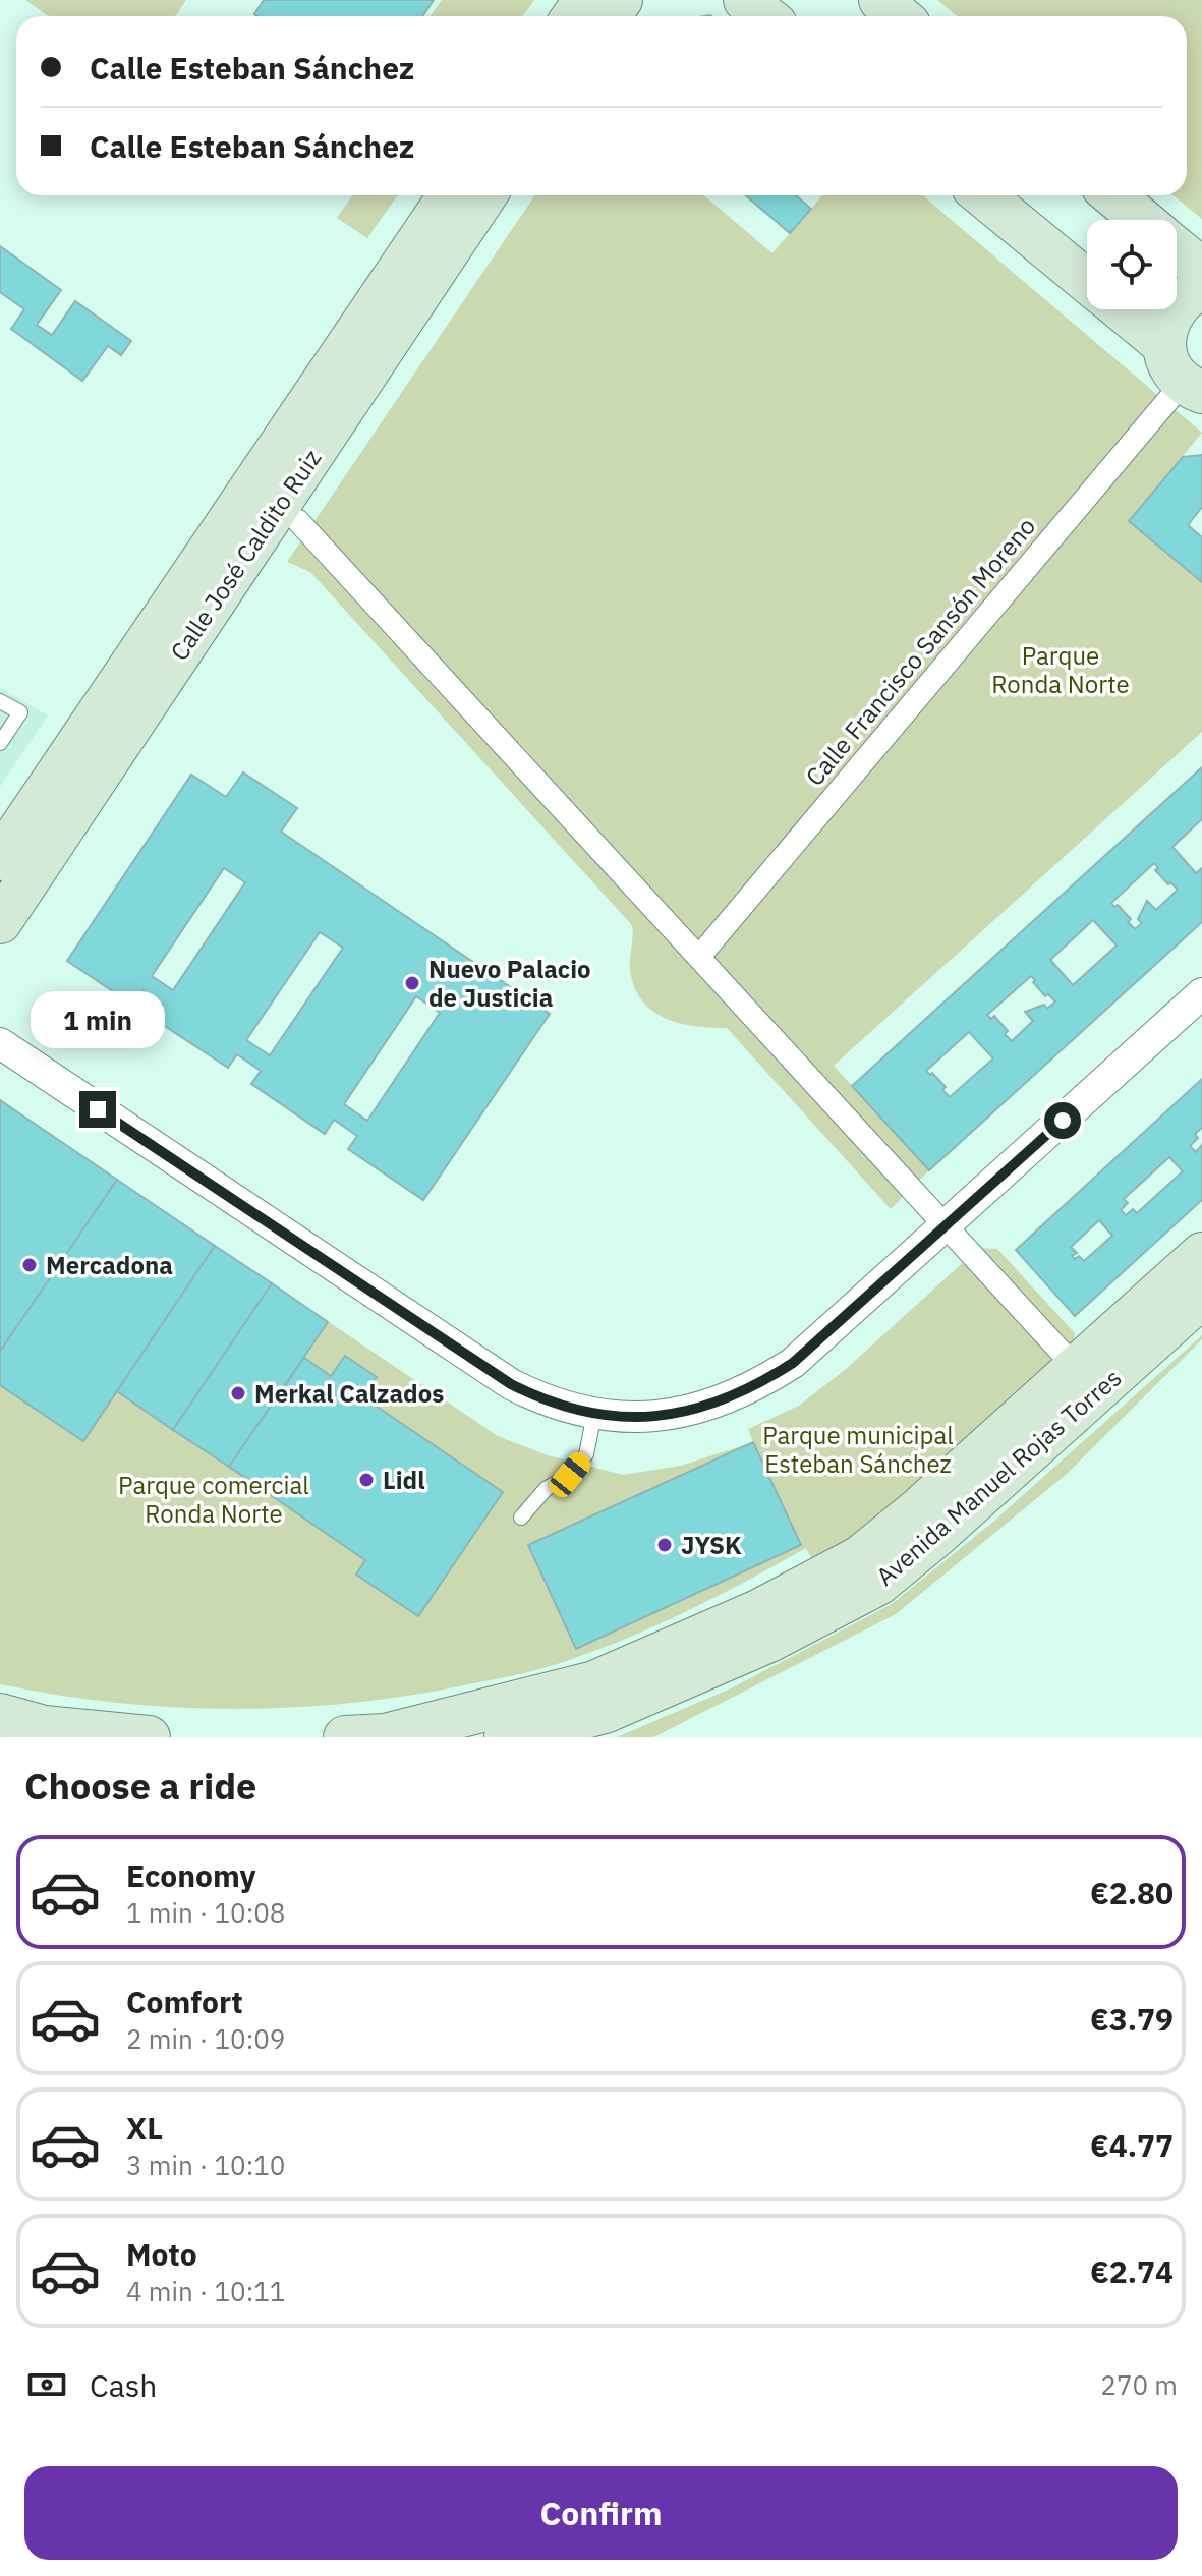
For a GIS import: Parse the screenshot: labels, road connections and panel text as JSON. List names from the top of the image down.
{
  "streets": {
    "main road": ["Calle José Caldito Ruiz", "Avenida Manuel Rojas Torres"],
    "street": ["Calle Francisco Sansón Moreno"]
  },
  "parks": ["Parque Ronda Norte", "Parque municipal Esteban Sánchez", "Parque comercial Ronda Norte"],
  "places": [
    "Nuevo Palacio de Justicia",
    "Mercadona",
    "Merkal Calzados",
    "Lidl",
    "JYSK"
  ],
  "page": {
    "banner": ["Calle Esteban Sánchez", "Calle Esteban Sánchez"],
    "bubble": "1 min",
    "heading": "Choose a ride",
    "list": [
      {
        "name": "Economy",
        "note": "1 min · 10:08",
        "value": "€2.80"
      },
      {
        "name": "Comfort",
        "note": "2 min · 10:09",
        "value": "€3.79"
      },
      {
        "name": "XL",
        "note": "3 min · 10:10",
        "value": "€4.77"
      },
      {
        "name": "Moto",
        "note": "4 min · 10:11",
        "value": "€2.74"
      }
    ],
    "pay": ["Cash", "270 m"],
    "buttons": "Confirm"
  }
}
